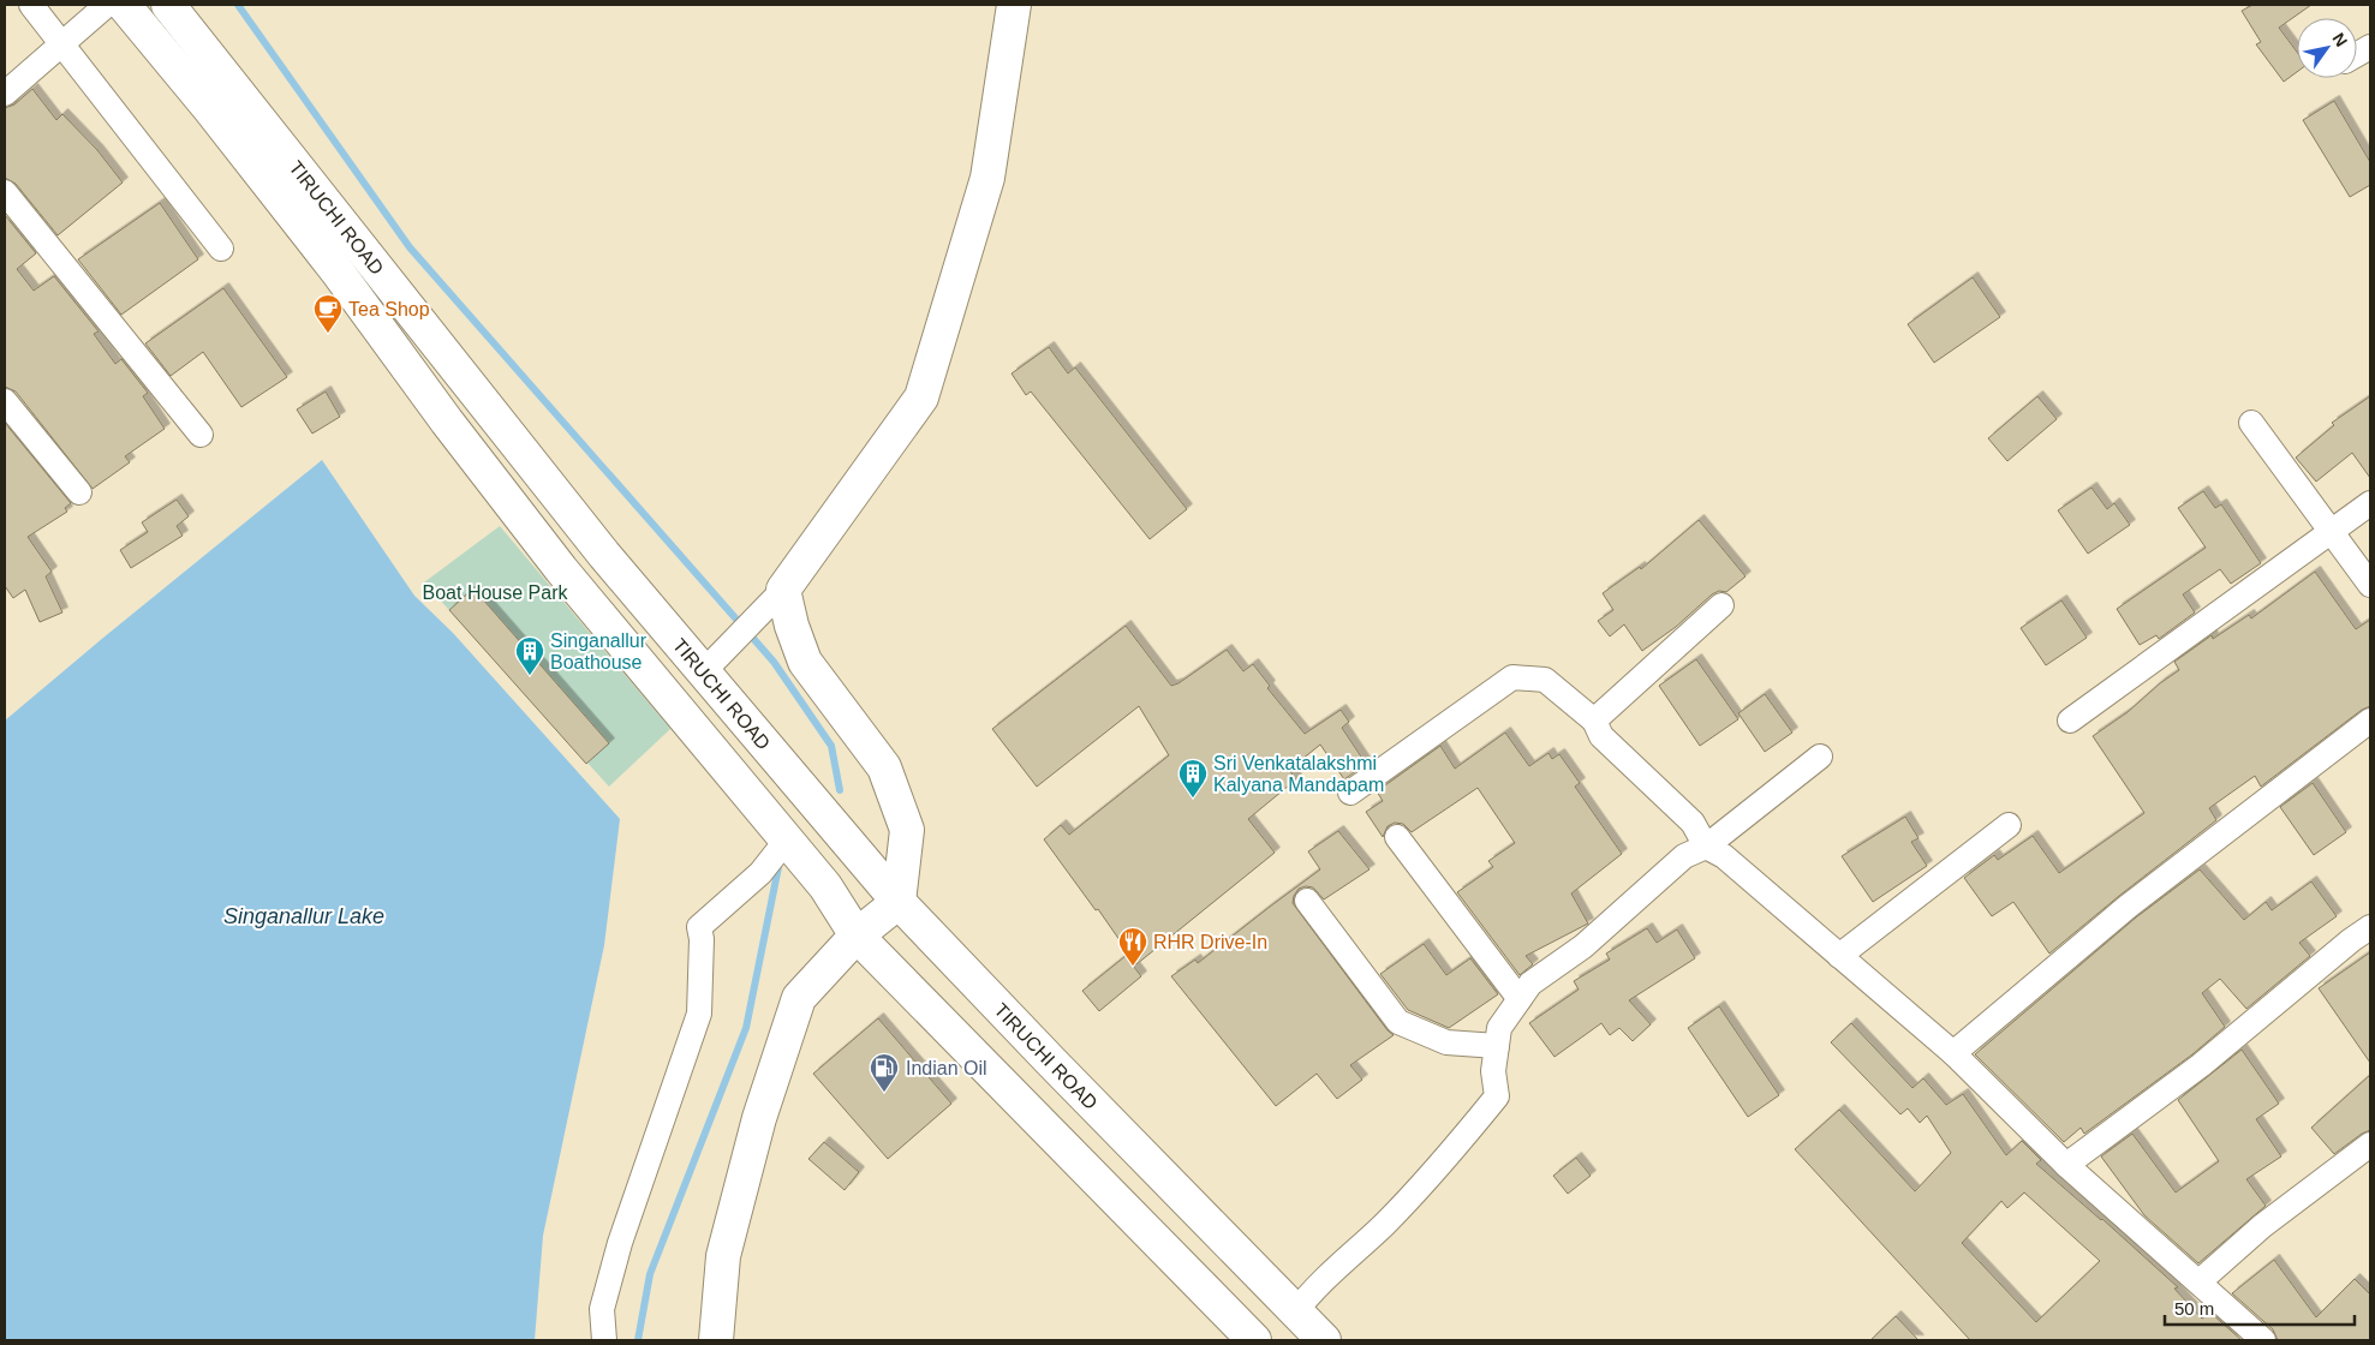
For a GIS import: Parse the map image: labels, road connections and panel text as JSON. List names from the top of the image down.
{
  "streets": {
    "main road": ["TIRUCHI ROAD"]
  },
  "water": ["Singanallur Lake"],
  "parks": ["Boat House Park"],
  "places": {
    "cafe": ["Tea Shop"],
    "building": ["Singanallur Boathouse", "Sri Venkatalakshmi Kalyana Mandapam"],
    "restaurant": ["RHR Drive-In"],
    "fuel station": ["Indian Oil"]
  },
  "scale_bar": "50 m",
  "north": "top right"
}
